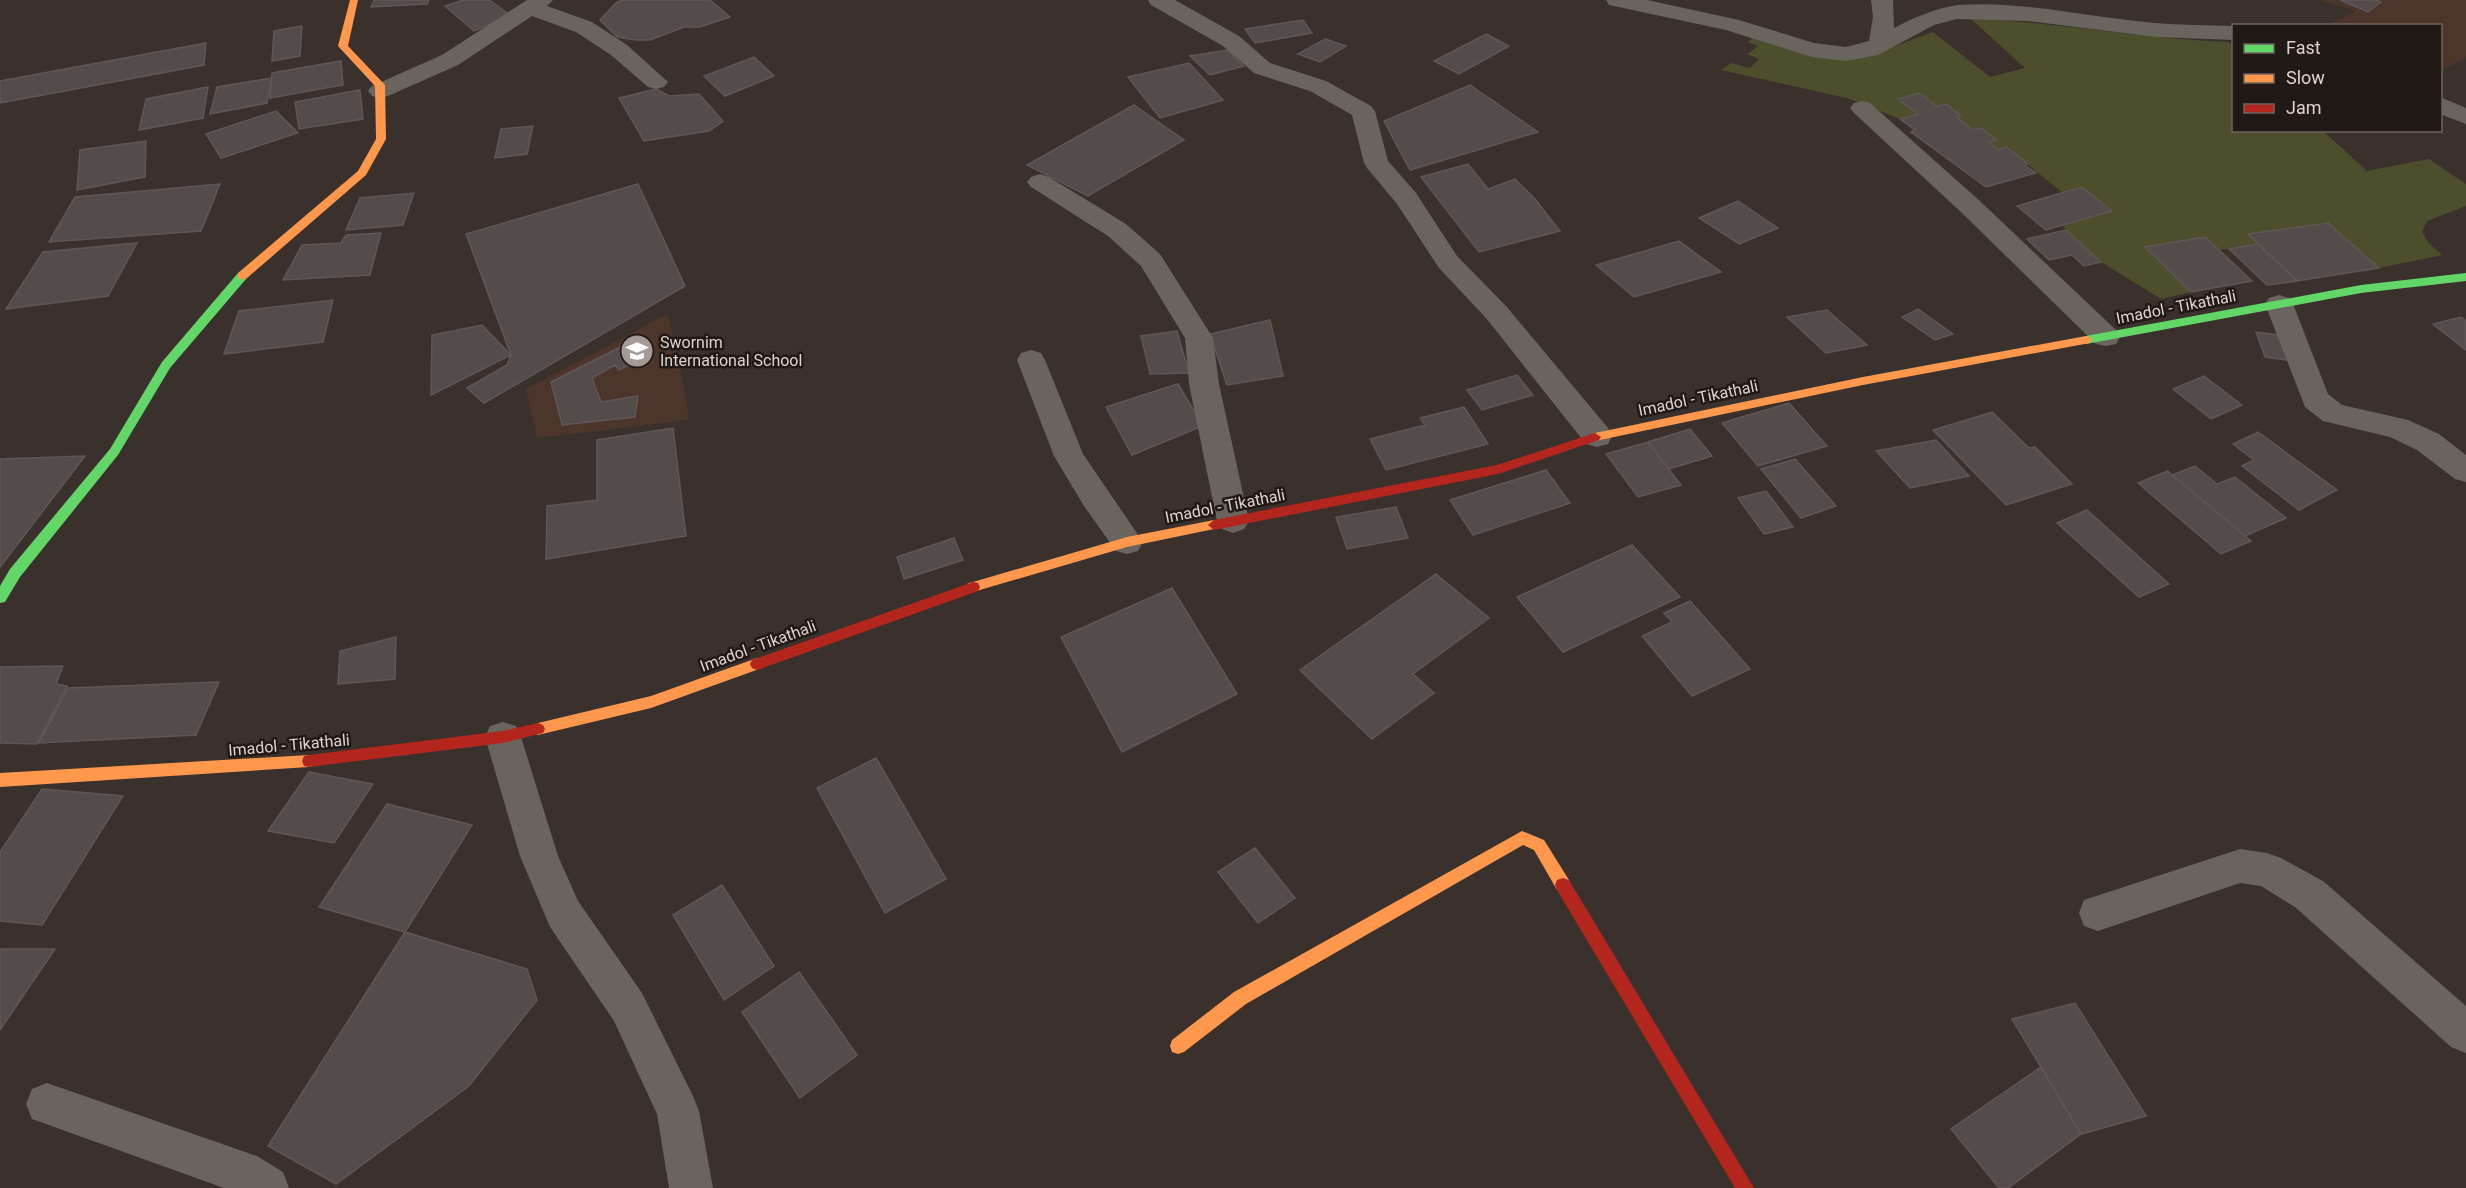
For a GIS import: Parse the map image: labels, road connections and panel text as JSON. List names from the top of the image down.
{
  "streets": {
    "street": ["Imadol - Tikathali"]
  },
  "places": {
    "school or university": ["Swornim International School"]
  },
  "legend": ["Fast", "Slow", "Jam"]
}
